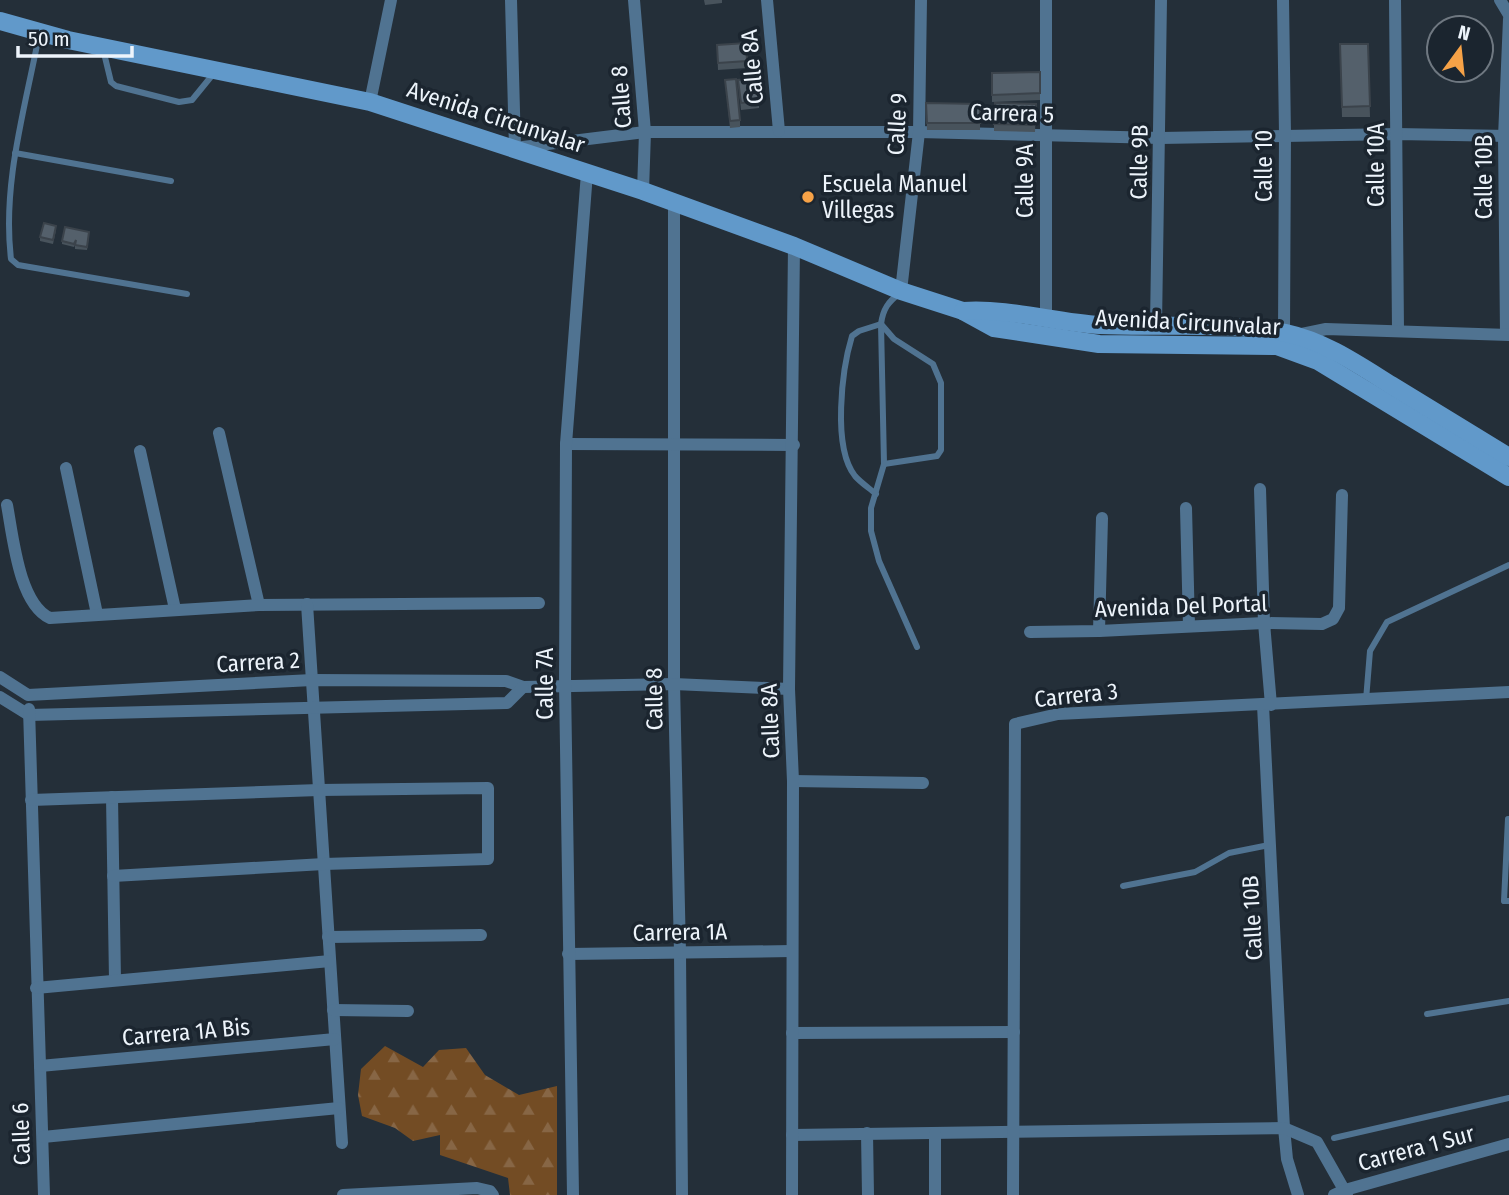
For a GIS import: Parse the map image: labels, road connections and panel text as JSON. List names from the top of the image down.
{
  "streets": {
    "main road": ["Avenida Circunvalar"],
    "street": [
      "Calle 8A",
      "Calle 8",
      "Carrera 5",
      "Calle 9",
      "Calle 9B",
      "Calle 10A",
      "Calle 10",
      "Calle 10B",
      "Calle 9A",
      "Avenida Del Portal",
      "Carrera 2",
      "Calle 7A",
      "Carrera 3",
      "Carrera 1A",
      "Carrera 1A Bis",
      "Calle 6",
      "Carrera 1 Sur"
    ]
  },
  "crossings": [
    ["Calle 8A", "Carrera 5"],
    ["Calle 8A", "Avenida Circunvalar"],
    ["Calle 8A", "Carrera 2"],
    ["Calle 8A", "Carrera 1A"],
    ["Calle 8", "Carrera 5"],
    ["Calle 8", "Avenida Circunvalar"],
    ["Calle 8", "Carrera 2"],
    ["Calle 8", "Carrera 1A"],
    ["Carrera 5", "Avenida Circunvalar"],
    ["Carrera 5", "Calle 9"],
    ["Carrera 5", "Calle 9B"],
    ["Carrera 5", "Calle 10A"],
    ["Carrera 5", "Calle 10"],
    ["Carrera 5", "Calle 10B"],
    ["Carrera 5", "Calle 9A"],
    ["Avenida Circunvalar", "Calle 9"],
    ["Avenida Circunvalar", "Calle 9B"],
    ["Avenida Circunvalar", "Calle 10"],
    ["Avenida Circunvalar", "Calle 9A"],
    ["Avenida Circunvalar", "Calle 7A"],
    ["Calle 10B", "Avenida Del Portal"],
    ["Calle 10B", "Carrera 3"],
    ["Carrera 2", "Calle 7A"],
    ["Carrera 2", "Calle 6"],
    ["Calle 7A", "Carrera 1A"],
    ["Carrera 1A Bis", "Calle 6"]
  ],
  "places": ["Escuela Manuel Villegas"],
  "scale_bar": "50 m",
  "north": "top"
}
